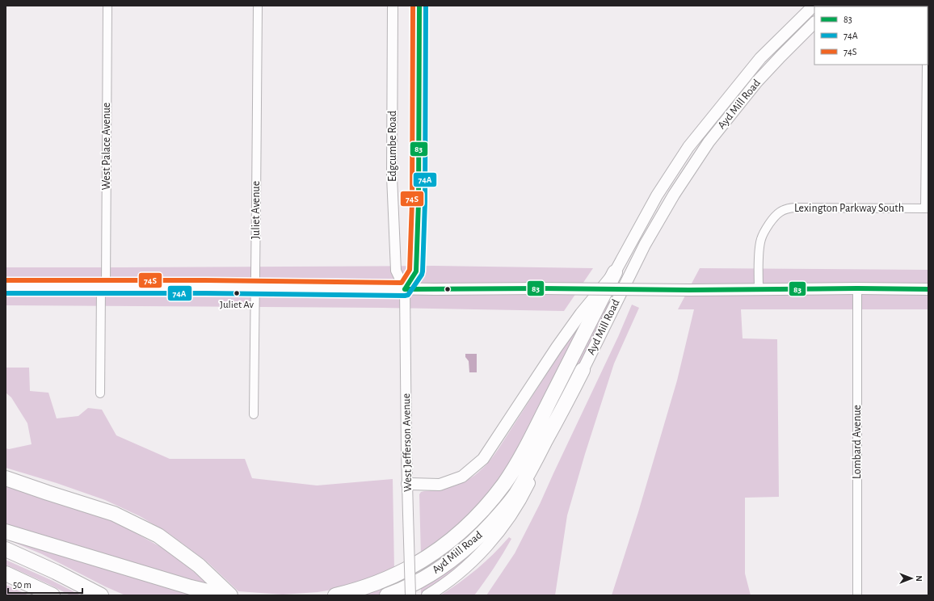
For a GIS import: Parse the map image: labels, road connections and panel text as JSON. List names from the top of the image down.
{
  "streets": {
    "highway": ["Ayd Mill Road"],
    "street": [
      "West Palace Avenue",
      "Edgcumbe Road",
      "Lexington Parkway South",
      "Juliet Avenue",
      "Lombard Avenue",
      "West Jefferson Avenue"
    ]
  },
  "crossings": [
    ["Ayd Mill Road", "West Jefferson Avenue"],
    ["Edgcumbe Road", "West Jefferson Avenue"]
  ],
  "places": ["Juliet Av"],
  "lines": ["transit line 83", "transit line 74A", "transit line 74S"],
  "legend": ["83", "74A", "74S"],
  "scale_bar": "50 m",
  "north": "right"
}
